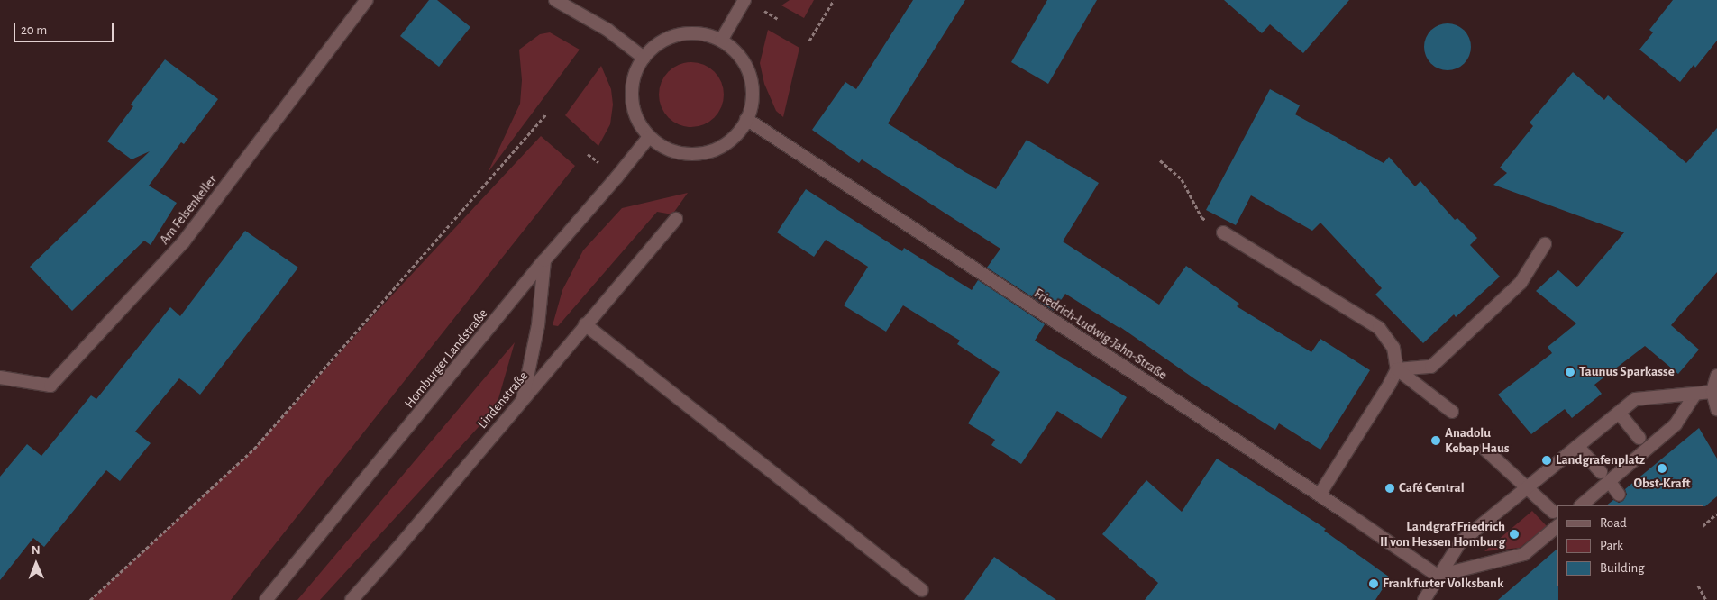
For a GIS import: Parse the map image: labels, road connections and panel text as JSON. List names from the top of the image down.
{
  "streets": {
    "street": [
      "Am Felsenkeller",
      "Friedrich-Ludwig-Jahn-Straße",
      "Homburger Landstraße",
      "Lindenstraße"
    ]
  },
  "crossings": [
    ["Friedrich-Ludwig-Jahn-Straße", "Homburger Landstraße"]
  ],
  "places": [
    "Taunus Sparkasse",
    "Anadolu Kebap Haus",
    "Landgrafenplatz",
    "Obst-Kraft",
    "Café Central",
    "Landgraf Friedrich II von Hessen Homburg",
    "Frankfurter Volksbank"
  ],
  "legend": ["Road", "Park", "Building"],
  "scale_bar": "20 m",
  "north": "top"
}
